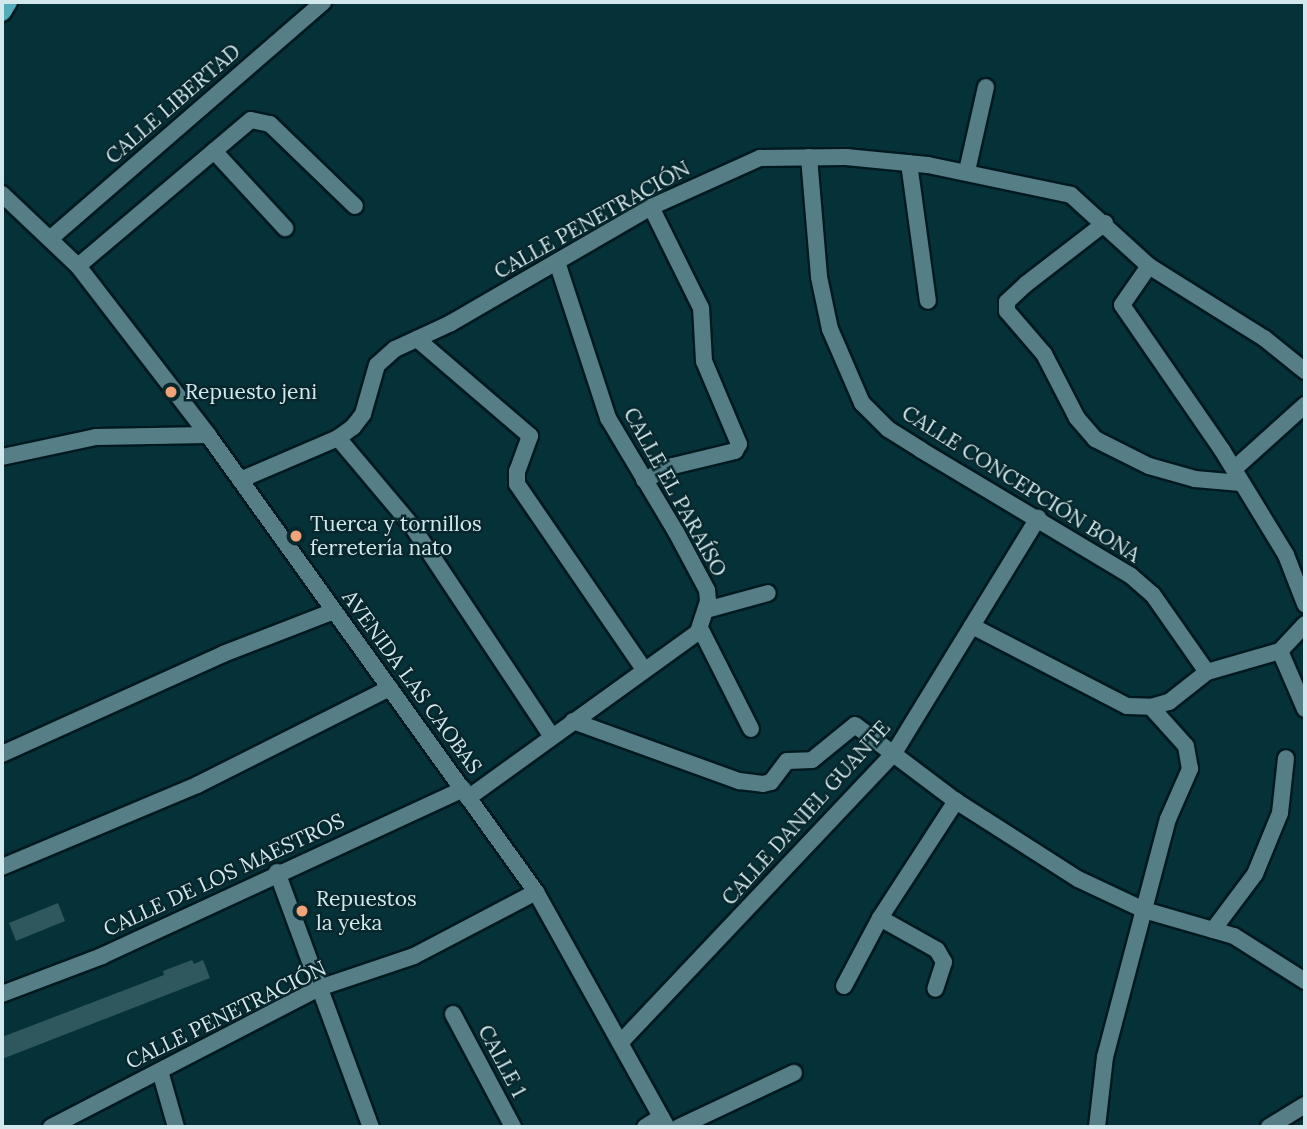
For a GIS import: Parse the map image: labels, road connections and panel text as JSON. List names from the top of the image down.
{
  "streets": {
    "street": [
      "CALLE LIBERTAD",
      "CALLE PENETRACIÓN",
      "CALLE CONCEPCIÓN BONA",
      "CALLE EL PARAÍSO",
      "AVENIDA LAS CAOBAS",
      "CALLE DANIEL GUANTE",
      "CALLE DE LOS MAESTROS",
      "CALLE 1"
    ]
  },
  "crossings": [
    ["CALLE LIBERTAD", "AVENIDA LAS CAOBAS"],
    ["CALLE PENETRACIÓN", "CALLE CONCEPCIÓN BONA"],
    ["CALLE PENETRACIÓN", "CALLE EL PARAÍSO"],
    ["CALLE PENETRACIÓN", "AVENIDA LAS CAOBAS"],
    ["CALLE CONCEPCIÓN BONA", "CALLE DANIEL GUANTE"],
    ["AVENIDA LAS CAOBAS", "CALLE DANIEL GUANTE"],
    ["AVENIDA LAS CAOBAS", "CALLE DE LOS MAESTROS"]
  ],
  "places": ["Repuesto jeni", "Tuerca y tornillos ferretería nato", "Repuestos la yeka"]
}
